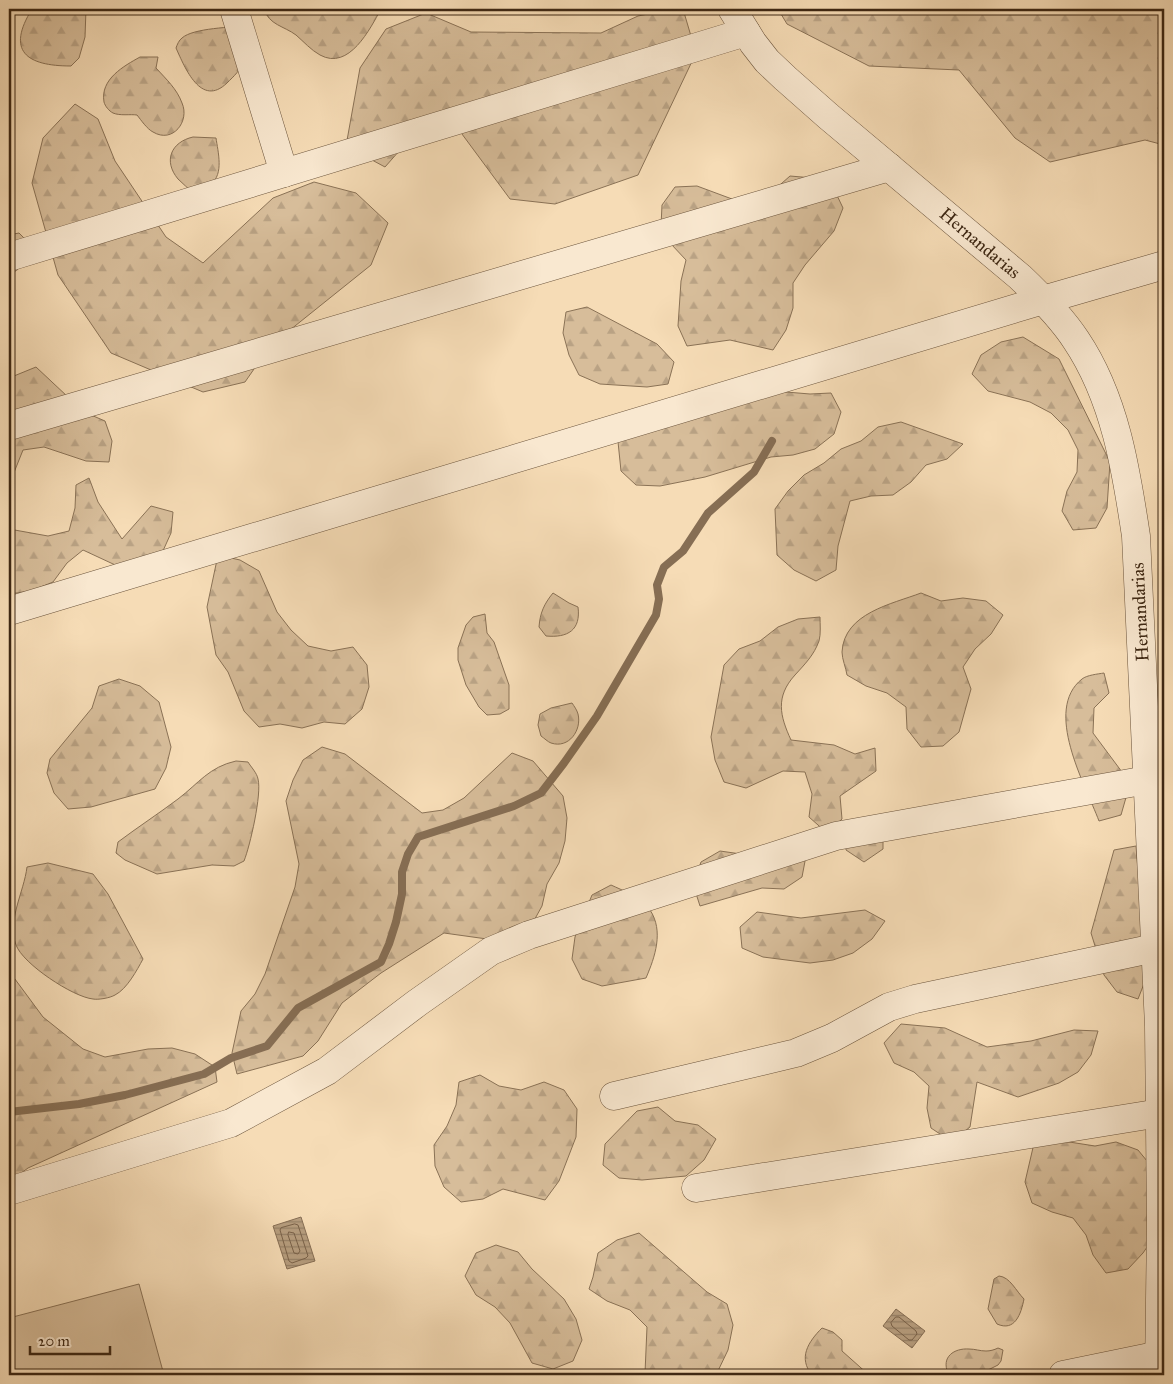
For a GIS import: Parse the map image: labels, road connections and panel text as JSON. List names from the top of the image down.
{
  "streets": {
    "street": ["Hernandarias"]
  },
  "scale_bar": "20 m"
}
